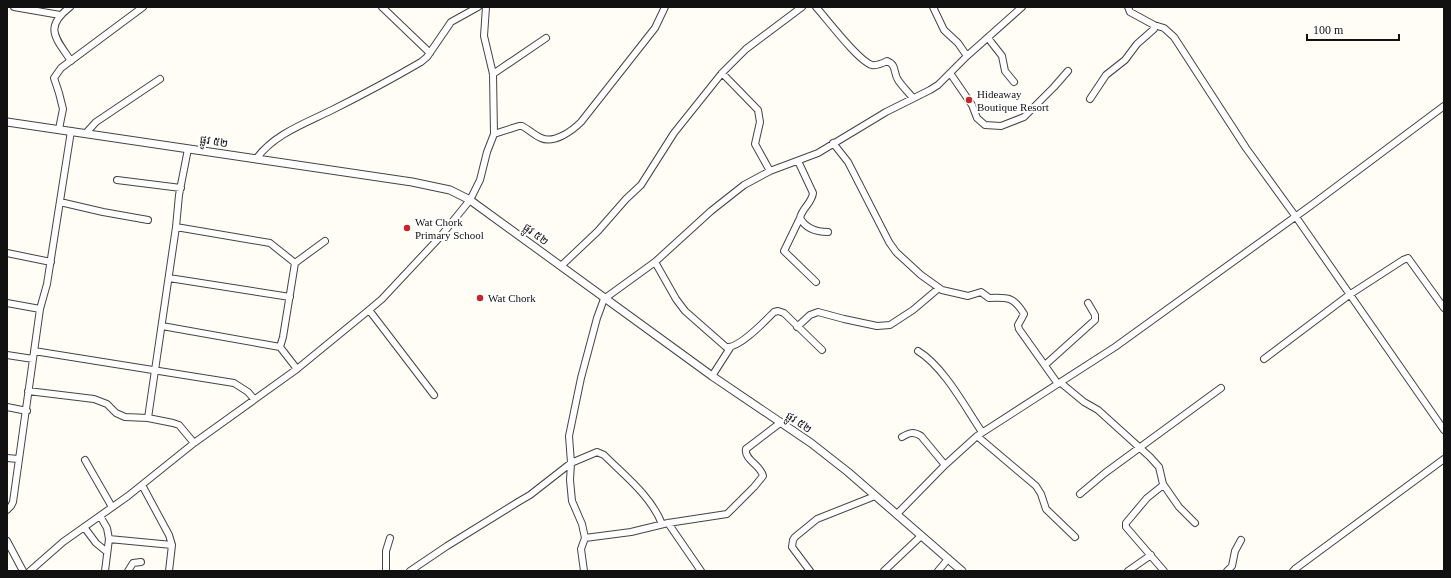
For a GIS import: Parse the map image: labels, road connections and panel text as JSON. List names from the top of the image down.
{
  "streets": {
    "street": ["ផ្លូវ ៥២"]
  },
  "places": ["Hideaway Boutique Resort", "Wat Chork Primary School", "Wat Chork"],
  "scale_bar": "100 m"
}
